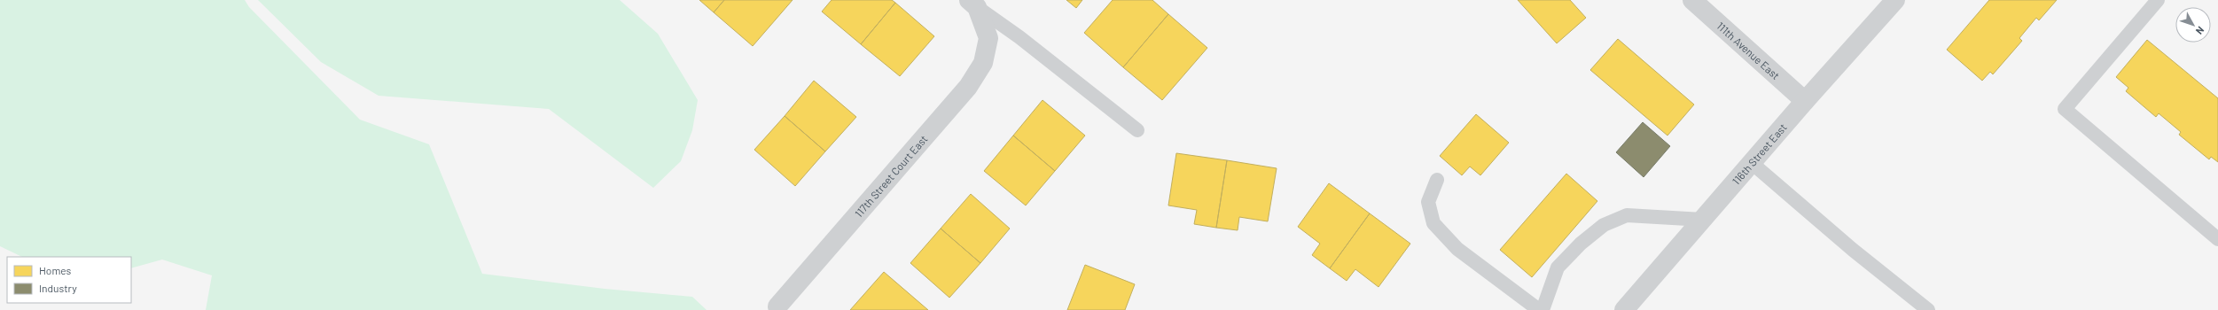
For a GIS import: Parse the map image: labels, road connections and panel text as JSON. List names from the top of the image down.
{
  "streets": {
    "street": ["111th Avenue East", "116th Street East", "117th Street Court East"]
  },
  "crossings": [
    ["111th Avenue East", "116th Street East"]
  ],
  "legend": ["Homes", "Industry"],
  "north": "bottom right"
}
